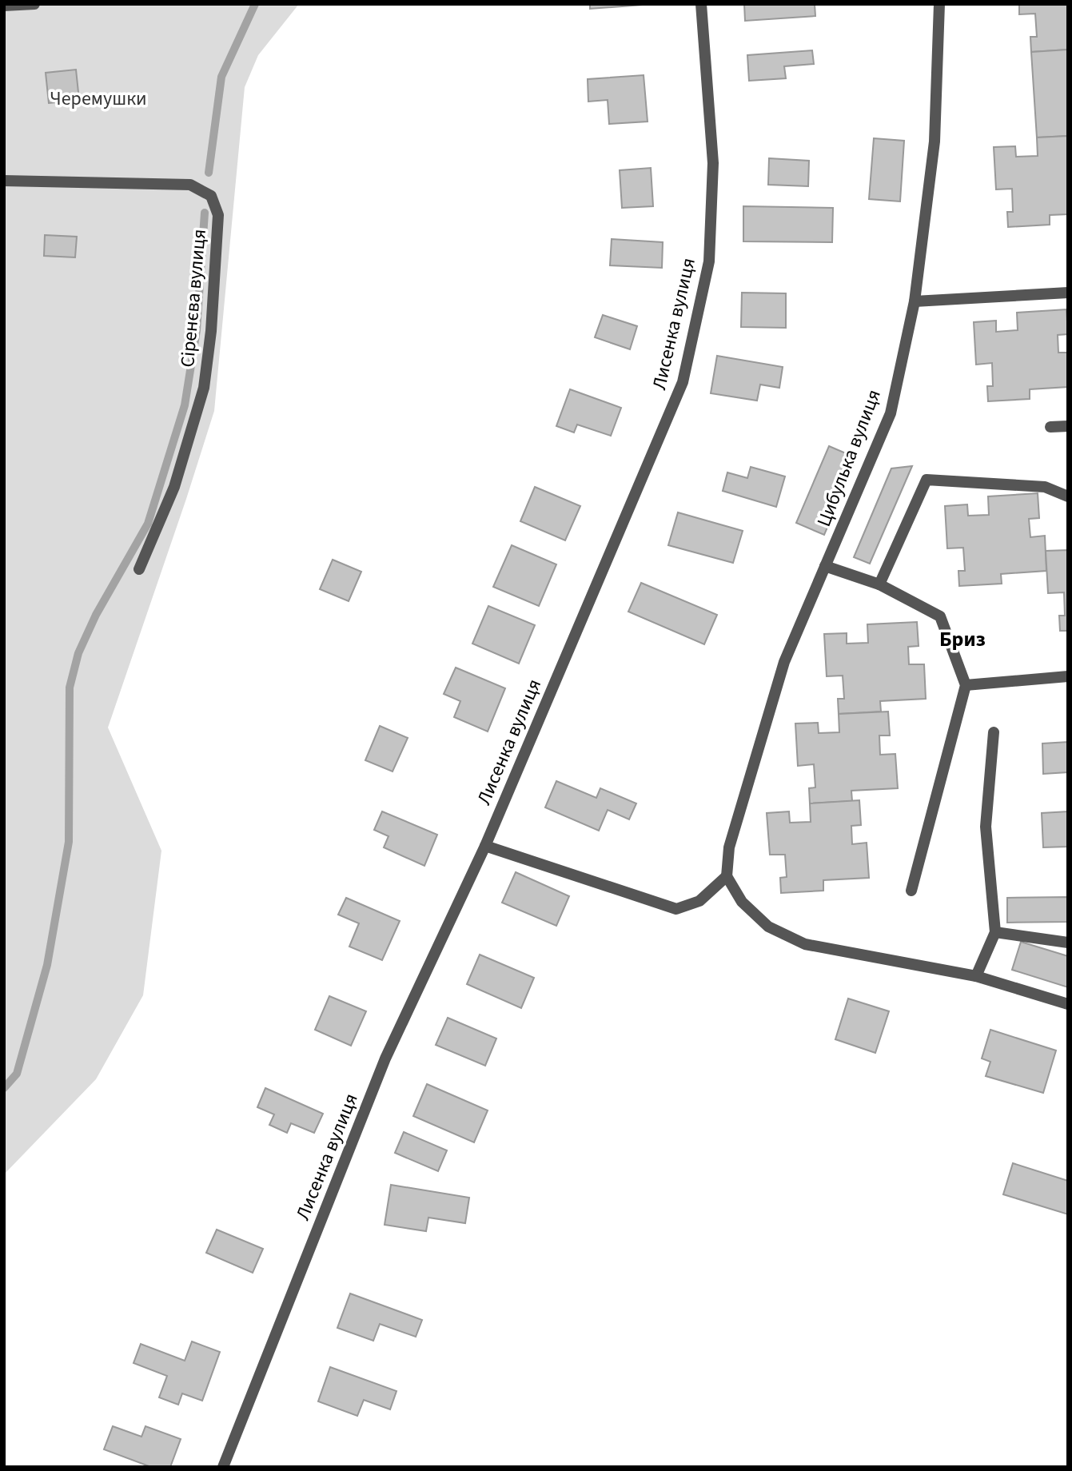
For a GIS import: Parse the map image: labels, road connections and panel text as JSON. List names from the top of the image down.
{
  "streets": {
    "street": ["Сіренєва вулиця", "Лисенка вулиця", "Цибулька вулиця"]
  },
  "districts": ["Бриз"],
  "parks": ["Черемушки"]
}
